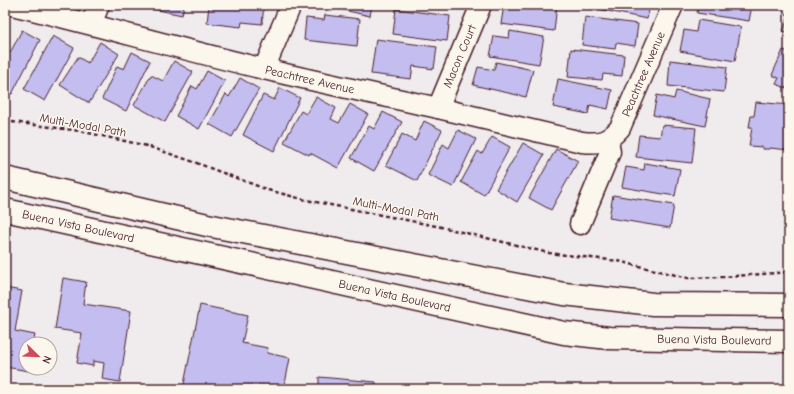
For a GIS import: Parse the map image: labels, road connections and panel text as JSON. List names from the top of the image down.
{
  "streets": {
    "main road": ["Buena Vista Boulevard"],
    "street": ["Macon Court", "Peachtree Avenue"],
    "path": ["Multi-Modal Path"]
  },
  "crossings": [
    ["Macon Court", "Peachtree Avenue"]
  ],
  "north": "bottom right"
}
